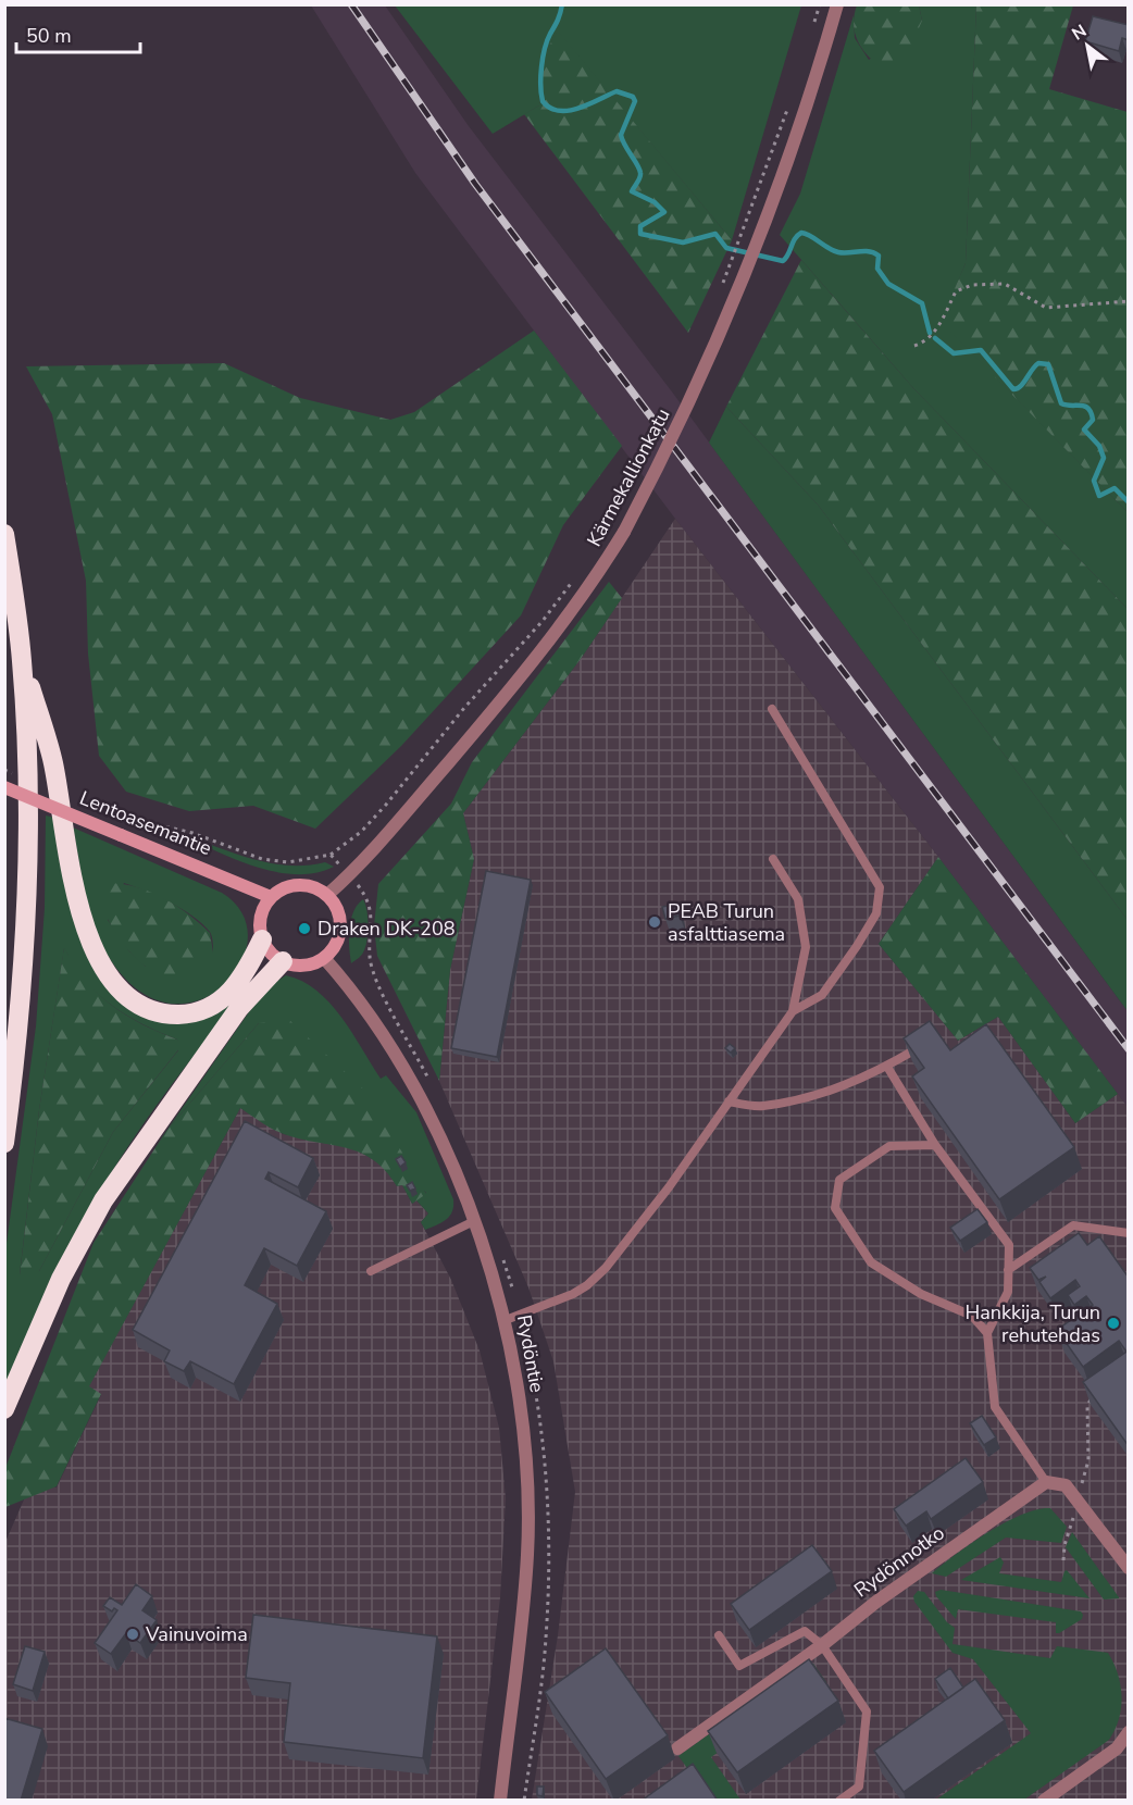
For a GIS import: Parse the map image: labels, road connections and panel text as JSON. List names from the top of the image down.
{
  "streets": {
    "main road": ["Lentoasemantie"],
    "street": ["Kärmekallionkatu", "Rydöntie", "Rydönnotko"]
  },
  "crossings": [
    ["Kärmekallionkatu", "Lentoasemantie"],
    ["Kärmekallionkatu", "Rydöntie"],
    ["Lentoasemantie", "Rydöntie"]
  ],
  "places": [
    "PEAB Turun asfalttiasema",
    "Draken DK-208",
    "Hankkija, Turun rehutehdas",
    "Vainuvoima"
  ],
  "scale_bar": "50 m",
  "north": "top left"
}
